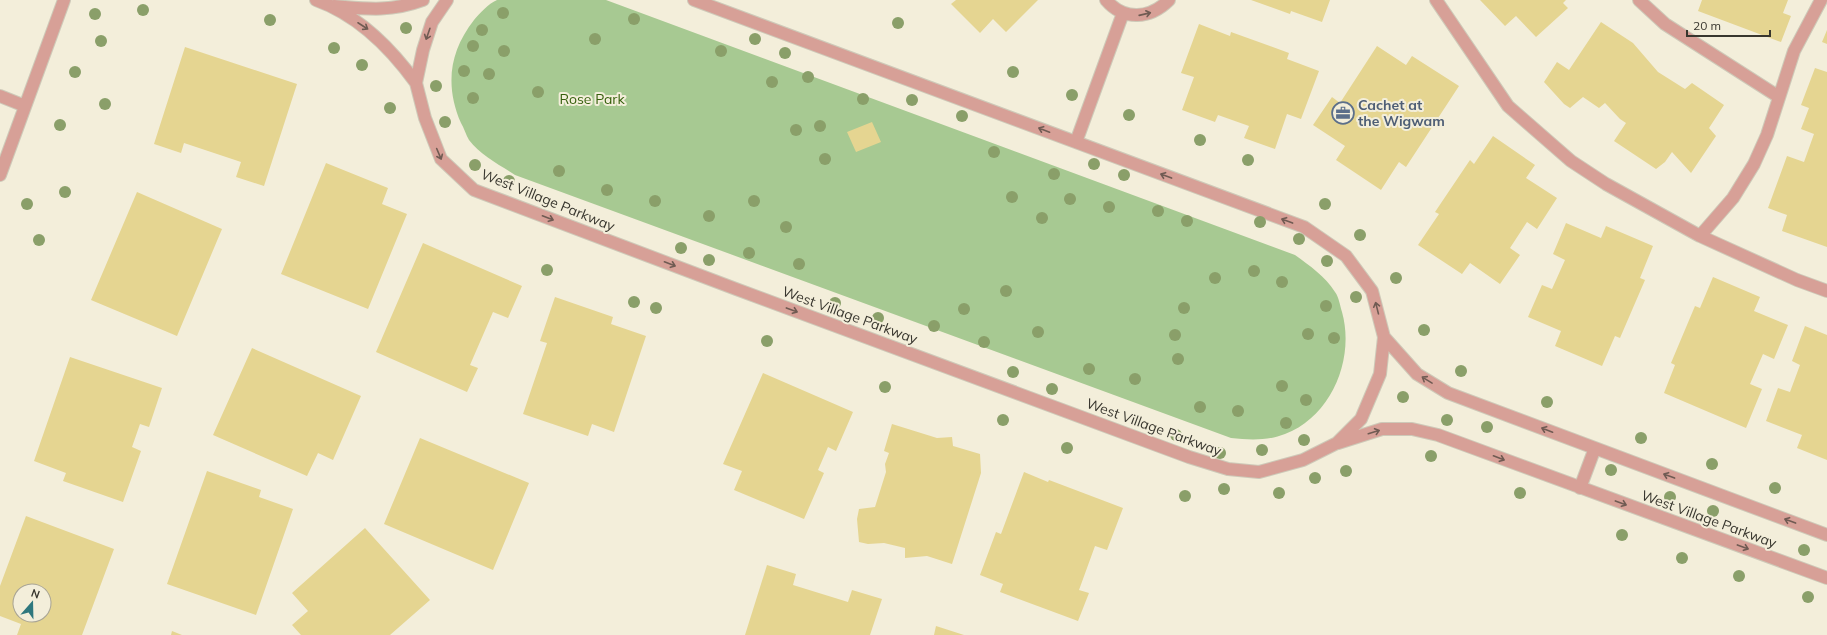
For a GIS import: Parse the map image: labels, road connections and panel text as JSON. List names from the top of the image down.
{
  "streets": {
    "street": ["West Village Parkway"]
  },
  "parks": ["Rose Park"],
  "places": {
    "office": ["Cachet at the Wigwam"]
  },
  "scale_bar": "20 m",
  "north": "top"
}
